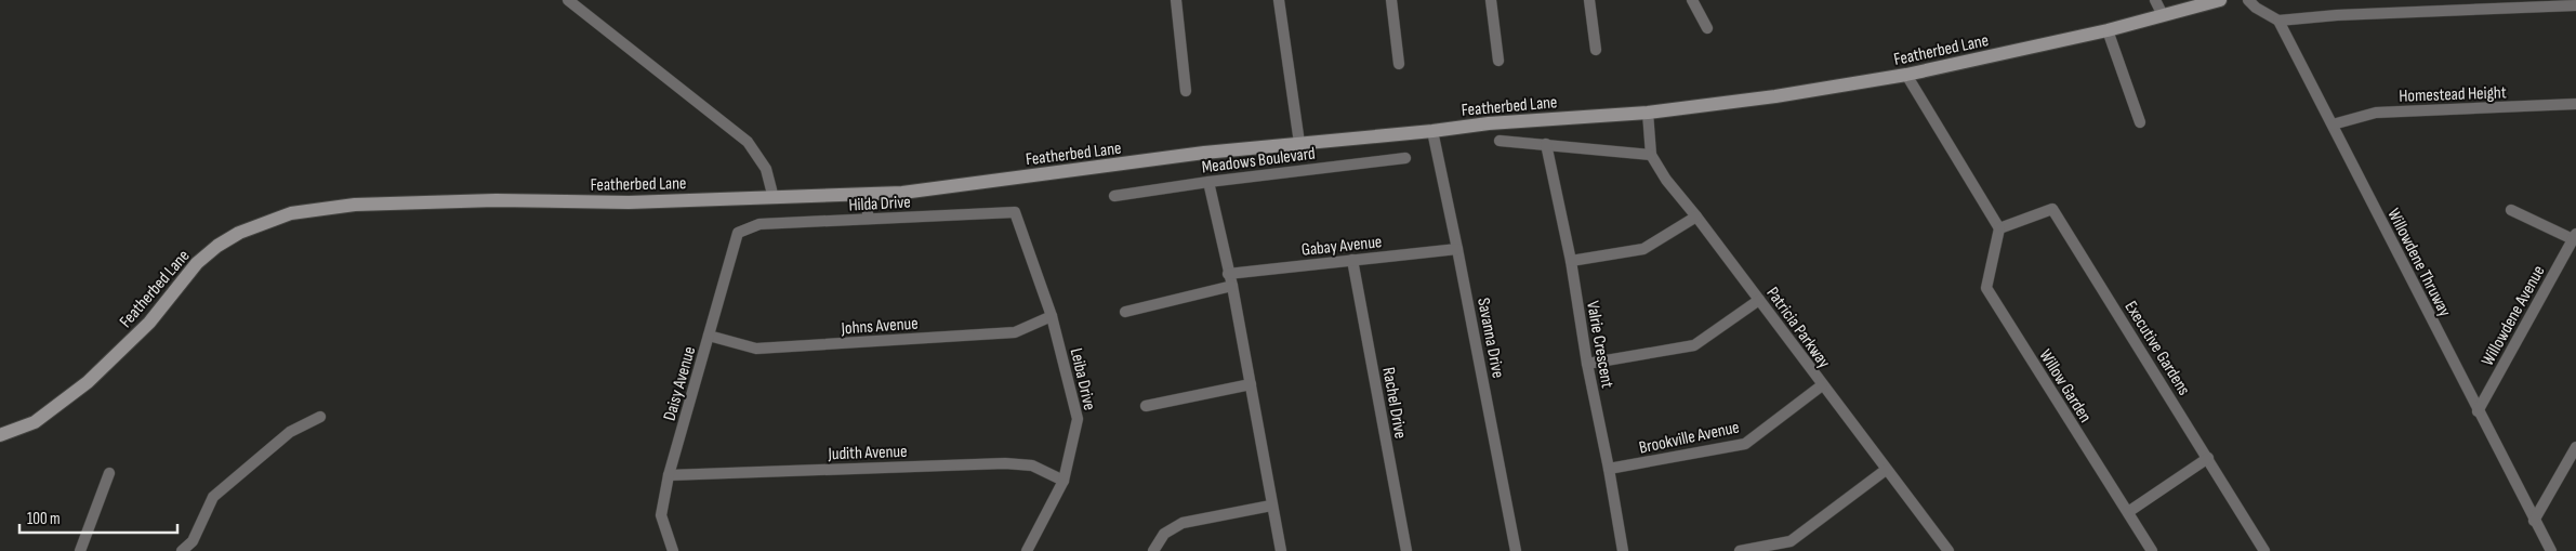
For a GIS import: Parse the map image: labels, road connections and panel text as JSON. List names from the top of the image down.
{
  "streets": {
    "main road": ["Featherbed Lane"],
    "street": [
      "Homestead Height",
      "Meadows Boulevard",
      "Hilda Drive",
      "Gabay Avenue",
      "Willowdene Thruway",
      "Willowdene Avenue",
      "Johns Avenue",
      "Patricia Parkway",
      "Savanna Drive",
      "Valrie Crescent",
      "Executive Gardens",
      "Leiba Drive",
      "Daisy Avenue",
      "Willow Garden",
      "Rachel Drive",
      "Brookville Avenue",
      "Judith Avenue"
    ]
  },
  "crossings": [
    ["Featherbed Lane", "Patricia Parkway"],
    ["Featherbed Lane", "Savanna Drive"],
    ["Homestead Height", "Willowdene Thruway"],
    ["Hilda Drive", "Leiba Drive"],
    ["Hilda Drive", "Daisy Avenue"],
    ["Gabay Avenue", "Savanna Drive"],
    ["Gabay Avenue", "Rachel Drive"],
    ["Willowdene Thruway", "Willowdene Avenue"],
    ["Johns Avenue", "Leiba Drive"],
    ["Johns Avenue", "Daisy Avenue"],
    ["Patricia Parkway", "Brookville Avenue"],
    ["Valrie Crescent", "Brookville Avenue"],
    ["Executive Gardens", "Willow Garden"],
    ["Leiba Drive", "Judith Avenue"],
    ["Daisy Avenue", "Judith Avenue"]
  ],
  "scale_bar": "100 m"
}
